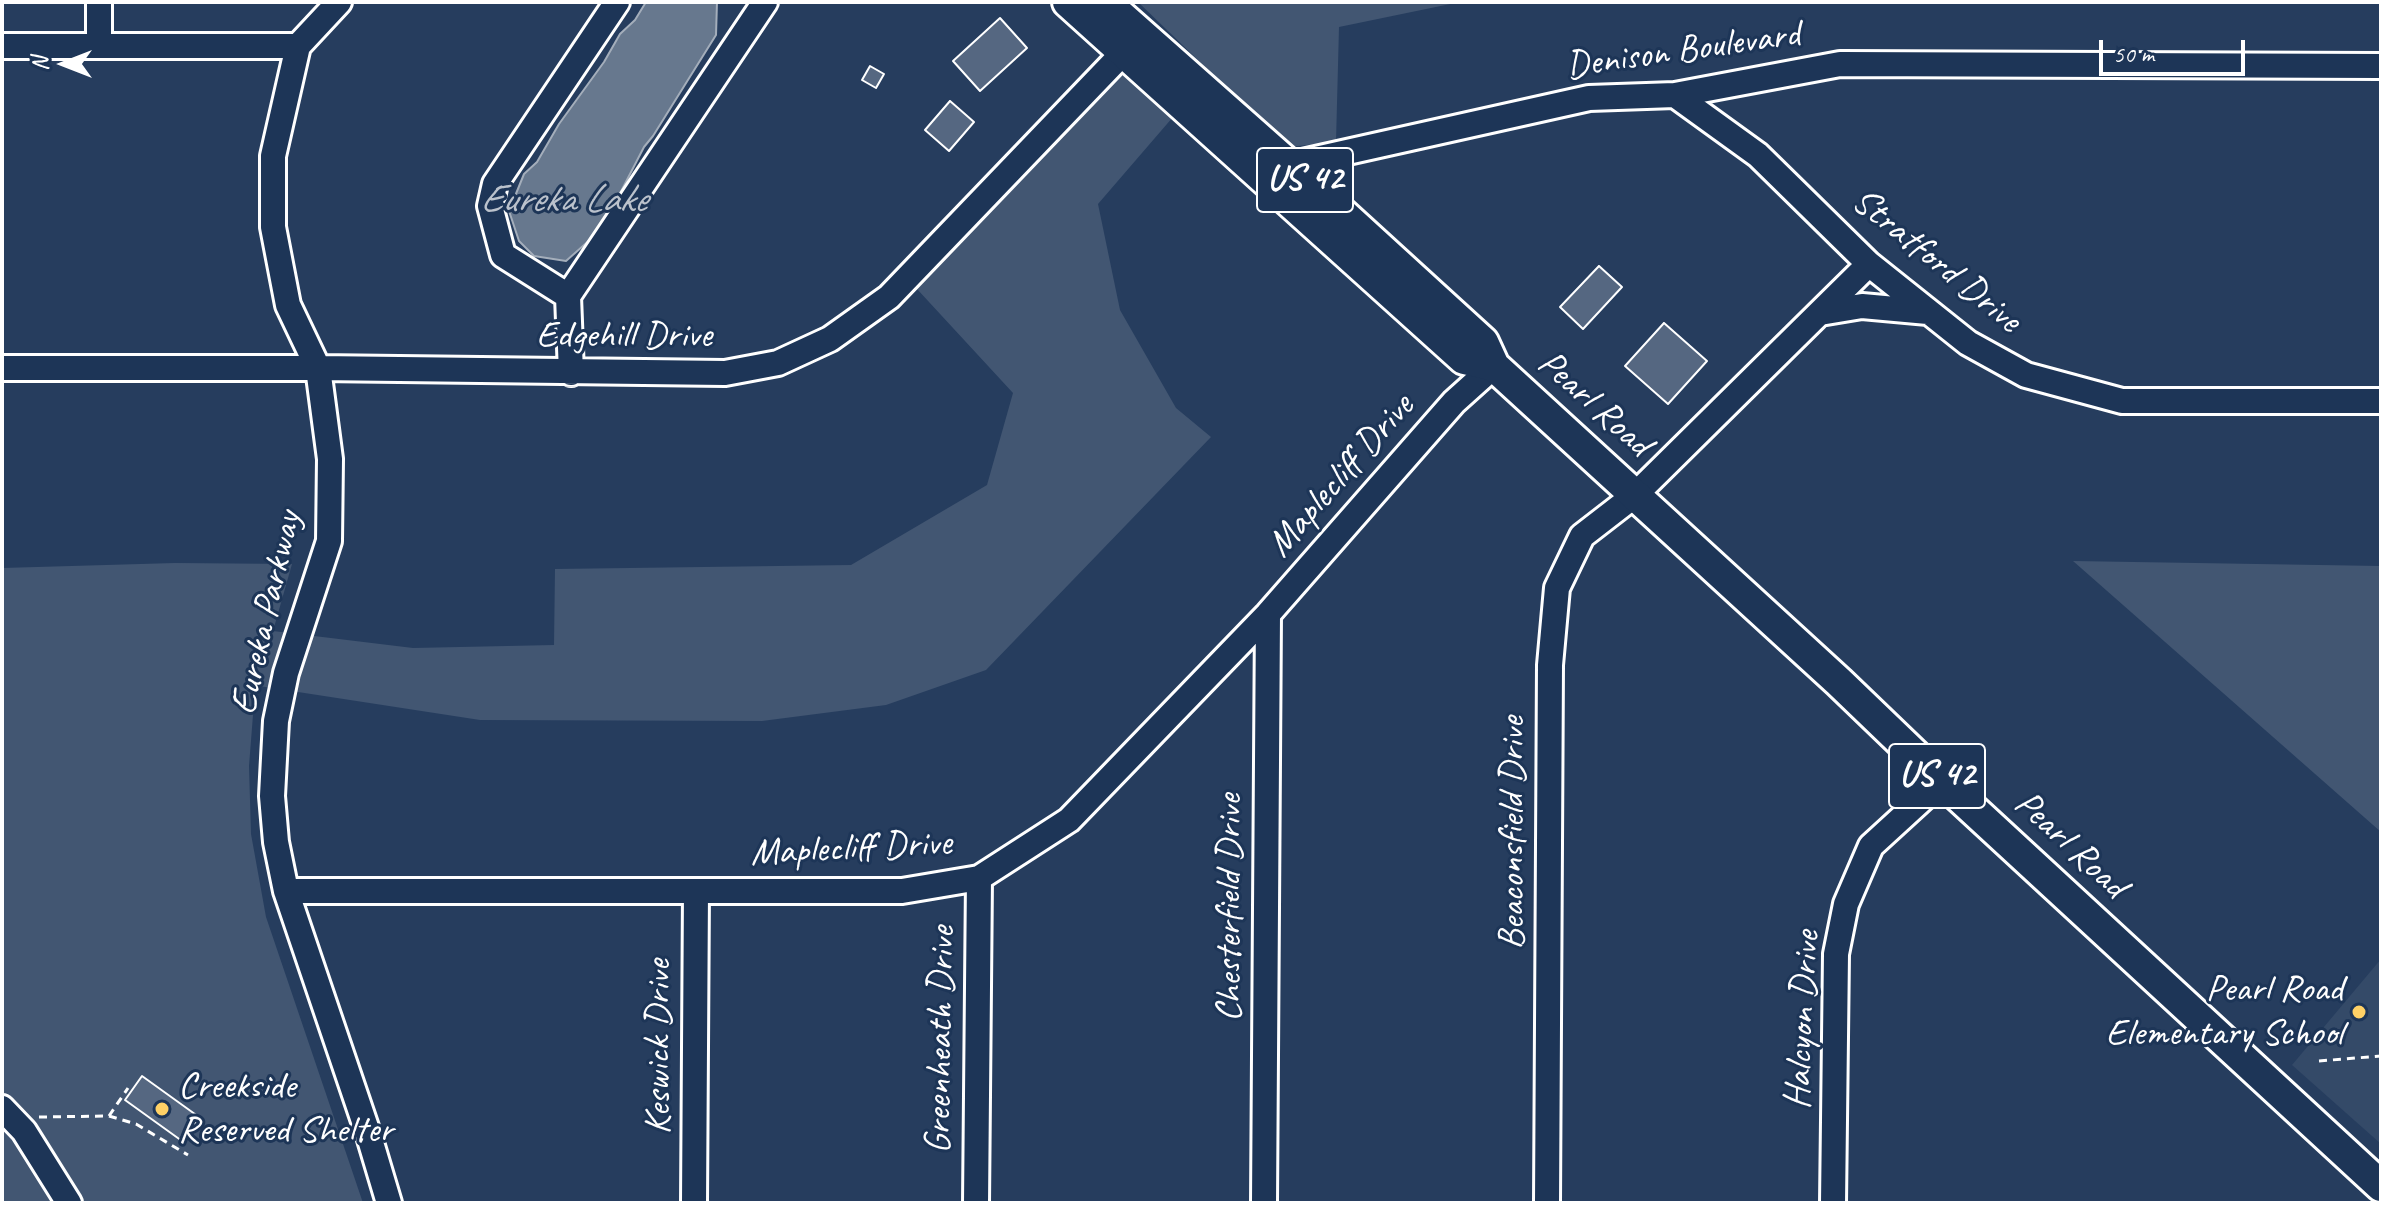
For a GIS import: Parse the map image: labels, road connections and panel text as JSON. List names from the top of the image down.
{
  "streets": {
    "main road": ["US 42", "Pearl Road"],
    "street": [
      "Denison Boulevard",
      "Stratford Drive",
      "Edgehill Drive",
      "Maplecliff Drive",
      "Eureka Parkway",
      "Beaconsfield Drive",
      "Chesterfield Drive",
      "Halcyon Drive",
      "Greenheath Drive",
      "Keswick Drive"
    ]
  },
  "crossings": [
    ["Denison Boulevard", "Stratford Drive"],
    ["Denison Boulevard", "Pearl Road"],
    ["Stratford Drive", "Beaconsfield Drive"],
    ["Edgehill Drive", "Pearl Road"],
    ["Edgehill Drive", "Eureka Parkway"],
    ["Pearl Road", "Maplecliff Drive"],
    ["Pearl Road", "Beaconsfield Drive"],
    ["Pearl Road", "Halcyon Drive"],
    ["Maplecliff Drive", "Eureka Parkway"],
    ["Maplecliff Drive", "Chesterfield Drive"],
    ["Maplecliff Drive", "Greenheath Drive"],
    ["Maplecliff Drive", "Keswick Drive"]
  ],
  "water": ["Eureka Lake"],
  "places": ["Pearl Road Elementary School", "Creekside Reserved Shelter"],
  "scale_bar": "50 m",
  "north": "left"
}
